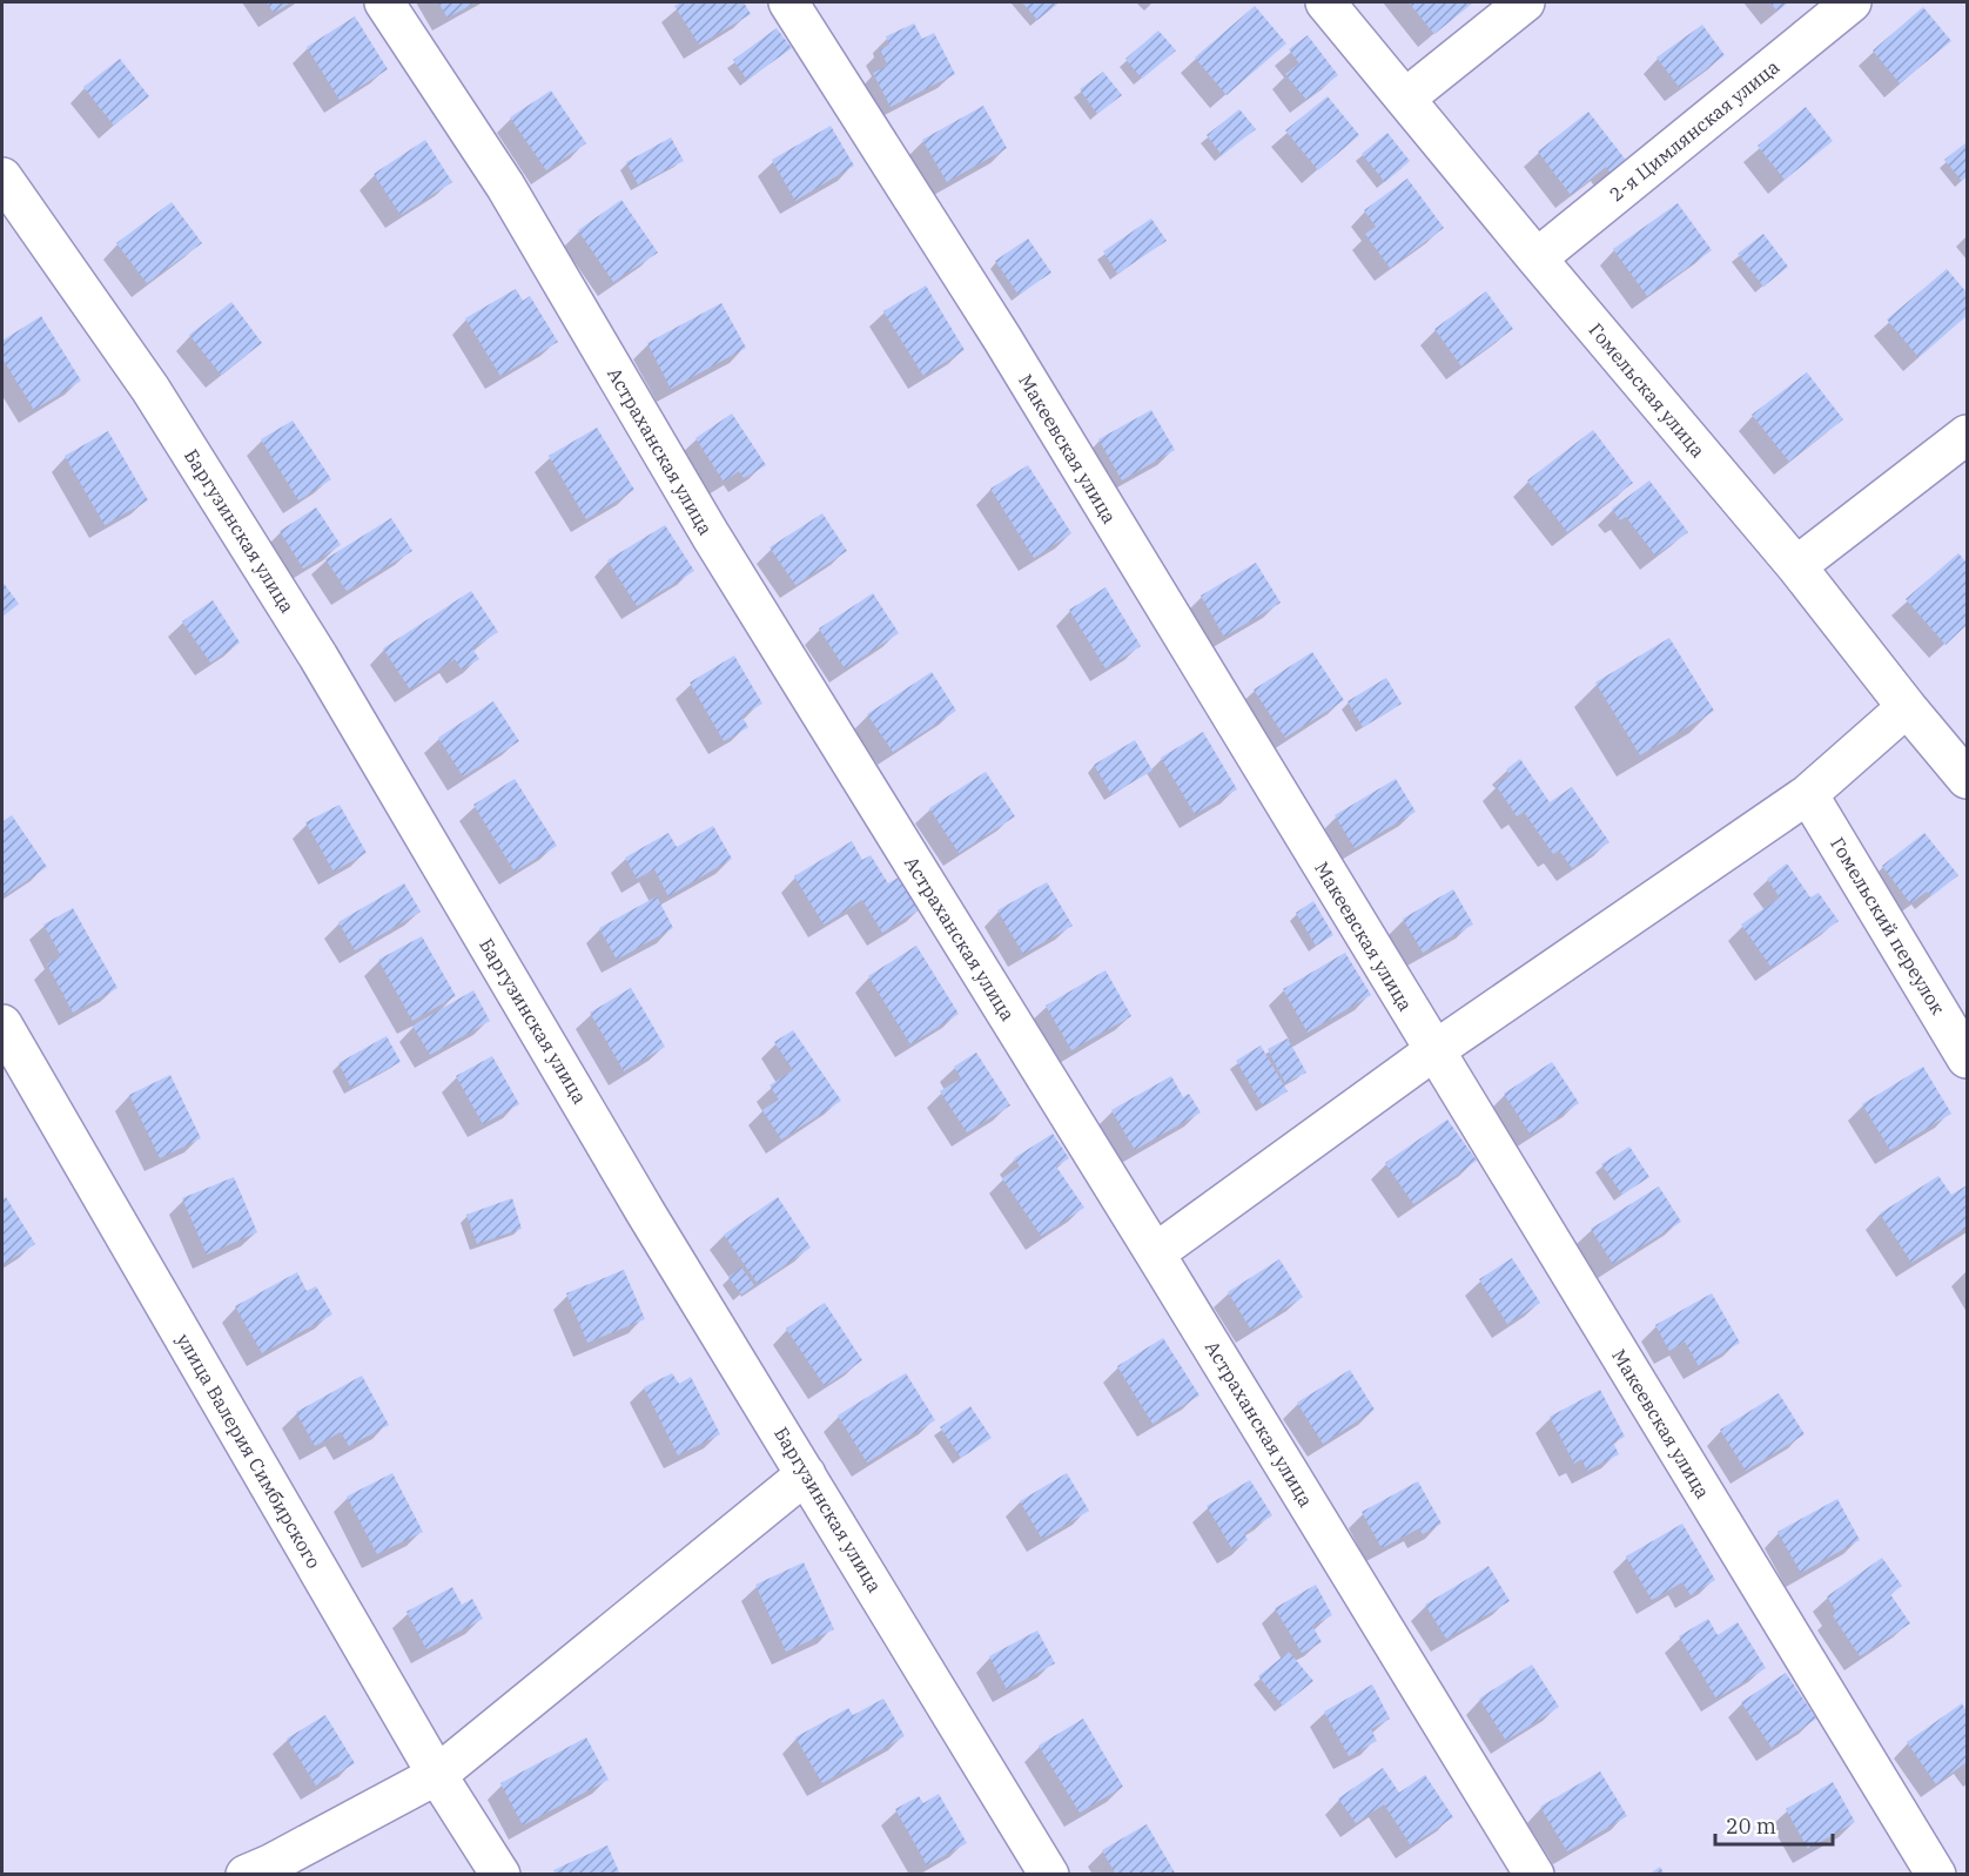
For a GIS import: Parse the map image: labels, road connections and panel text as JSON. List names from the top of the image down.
{
  "streets": {
    "street": [
      "2-я Цимлянская улица",
      "Гомельская улица",
      "Макеевская улица",
      "Астраханская улица",
      "Баргузинская улица",
      "Гомельский переулок",
      "улица Валерия Симбирского"
    ]
  },
  "crossings": [
    ["2-я Цимлянская улица", "Гомельская улица"]
  ],
  "scale_bar": "20 m"
}
